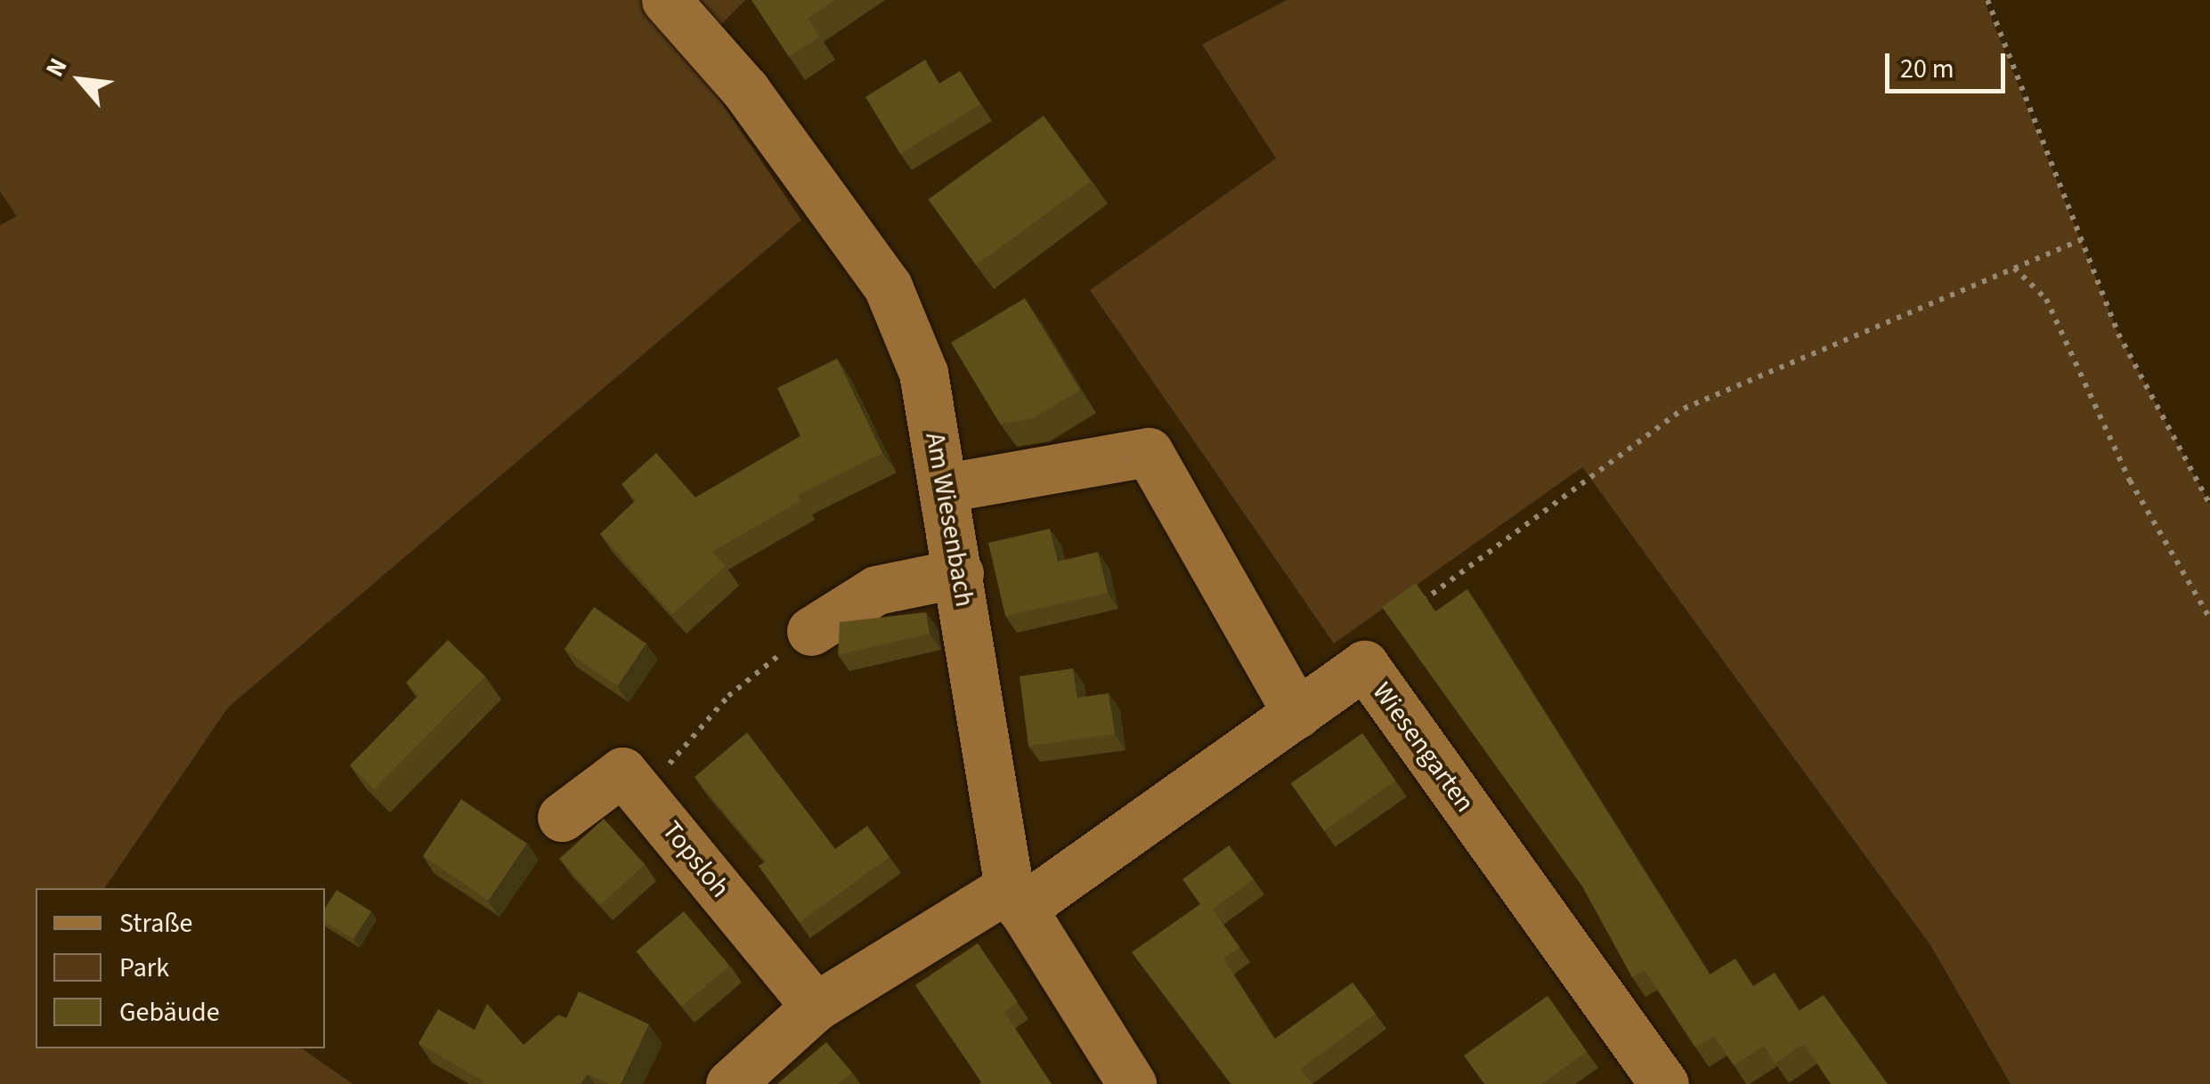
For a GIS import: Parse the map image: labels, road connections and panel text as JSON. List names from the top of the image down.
{
  "streets": {
    "street": ["Am Wiesenbach", "Wiesengarten", "Topsloh"]
  },
  "crossings": [
    ["Am Wiesenbach", "Wiesengarten"]
  ],
  "legend": ["Straße", "Park", "Gebäude"],
  "scale_bar": "20 m",
  "north": "top left"
}
